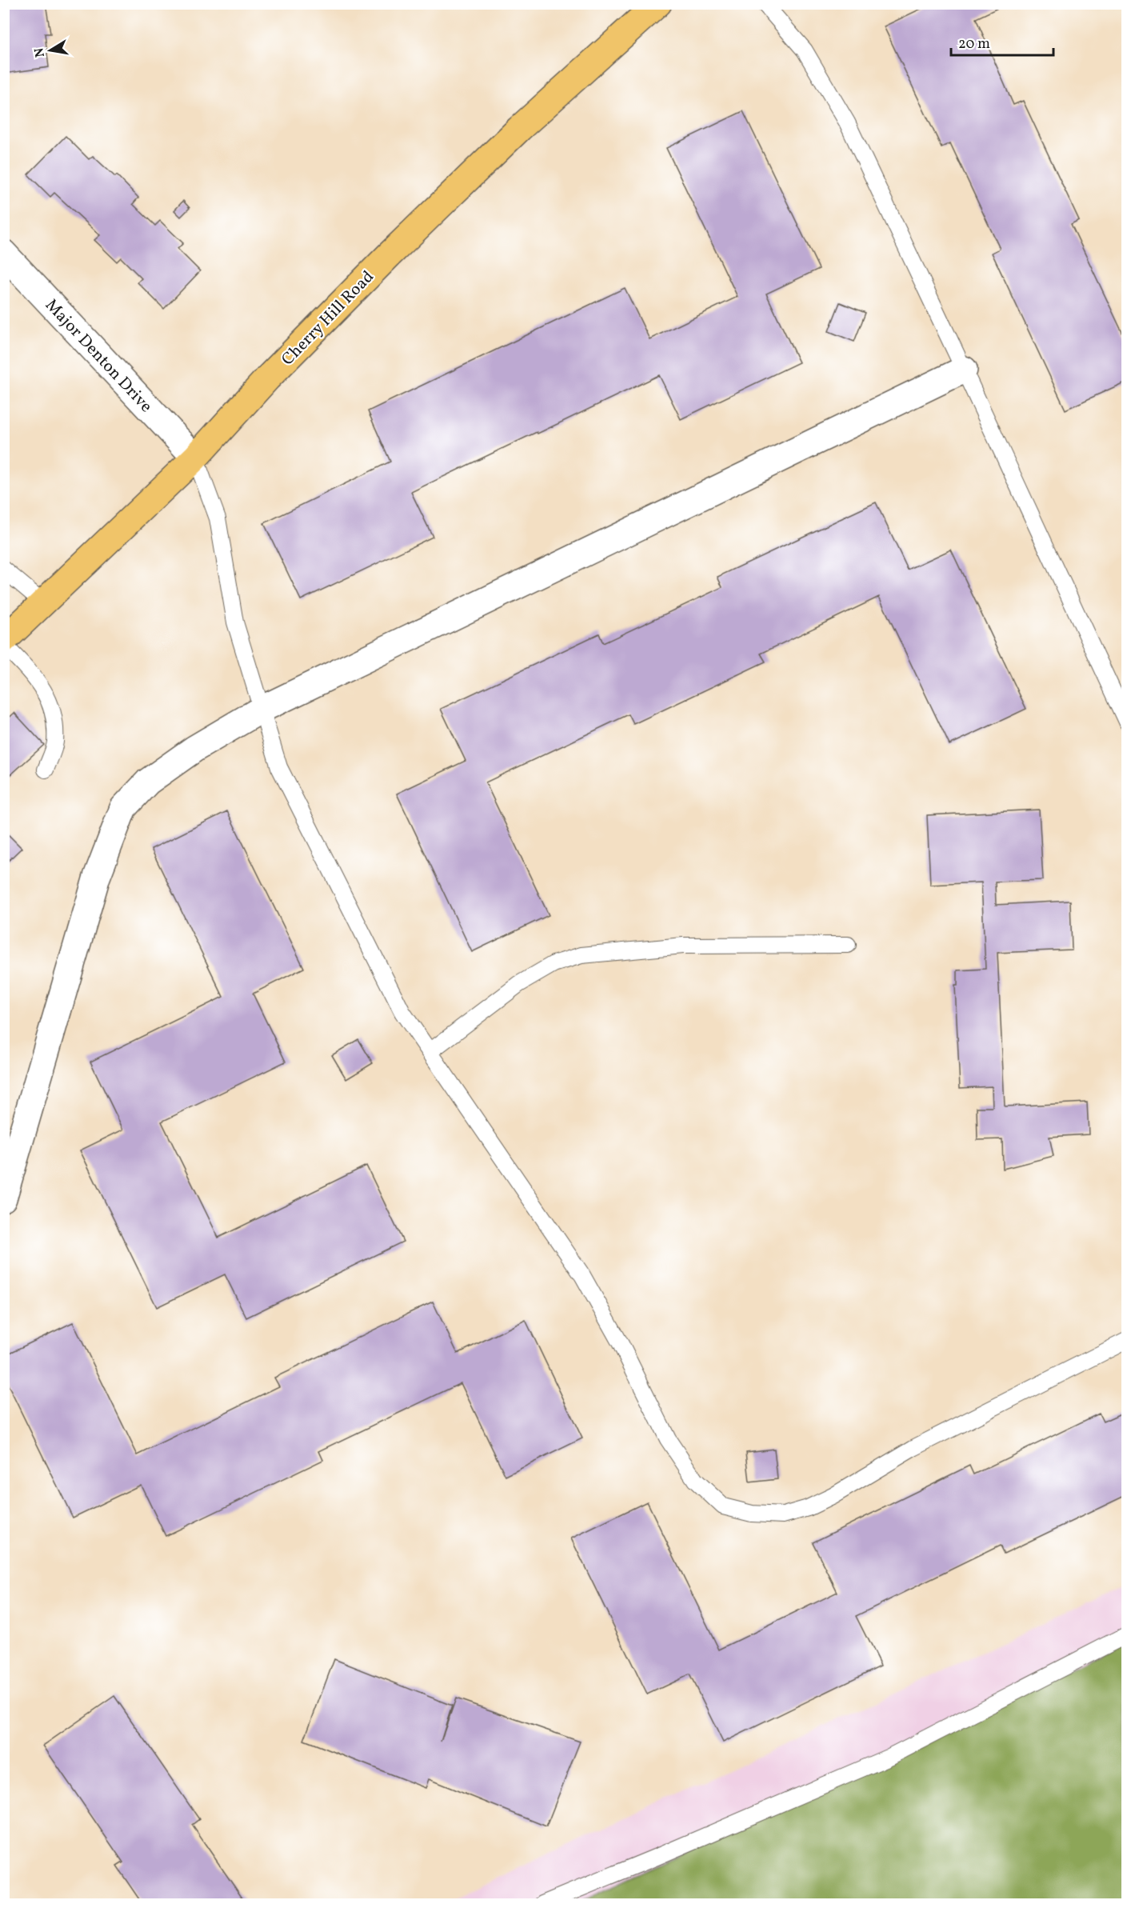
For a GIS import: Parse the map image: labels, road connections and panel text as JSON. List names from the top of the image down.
{
  "streets": {
    "main road": ["Cherry Hill Road"],
    "street": ["Major Denton Drive"]
  },
  "crossings": [
    ["Cherry Hill Road", "Major Denton Drive"]
  ],
  "scale_bar": "20 m",
  "north": "left"
}
